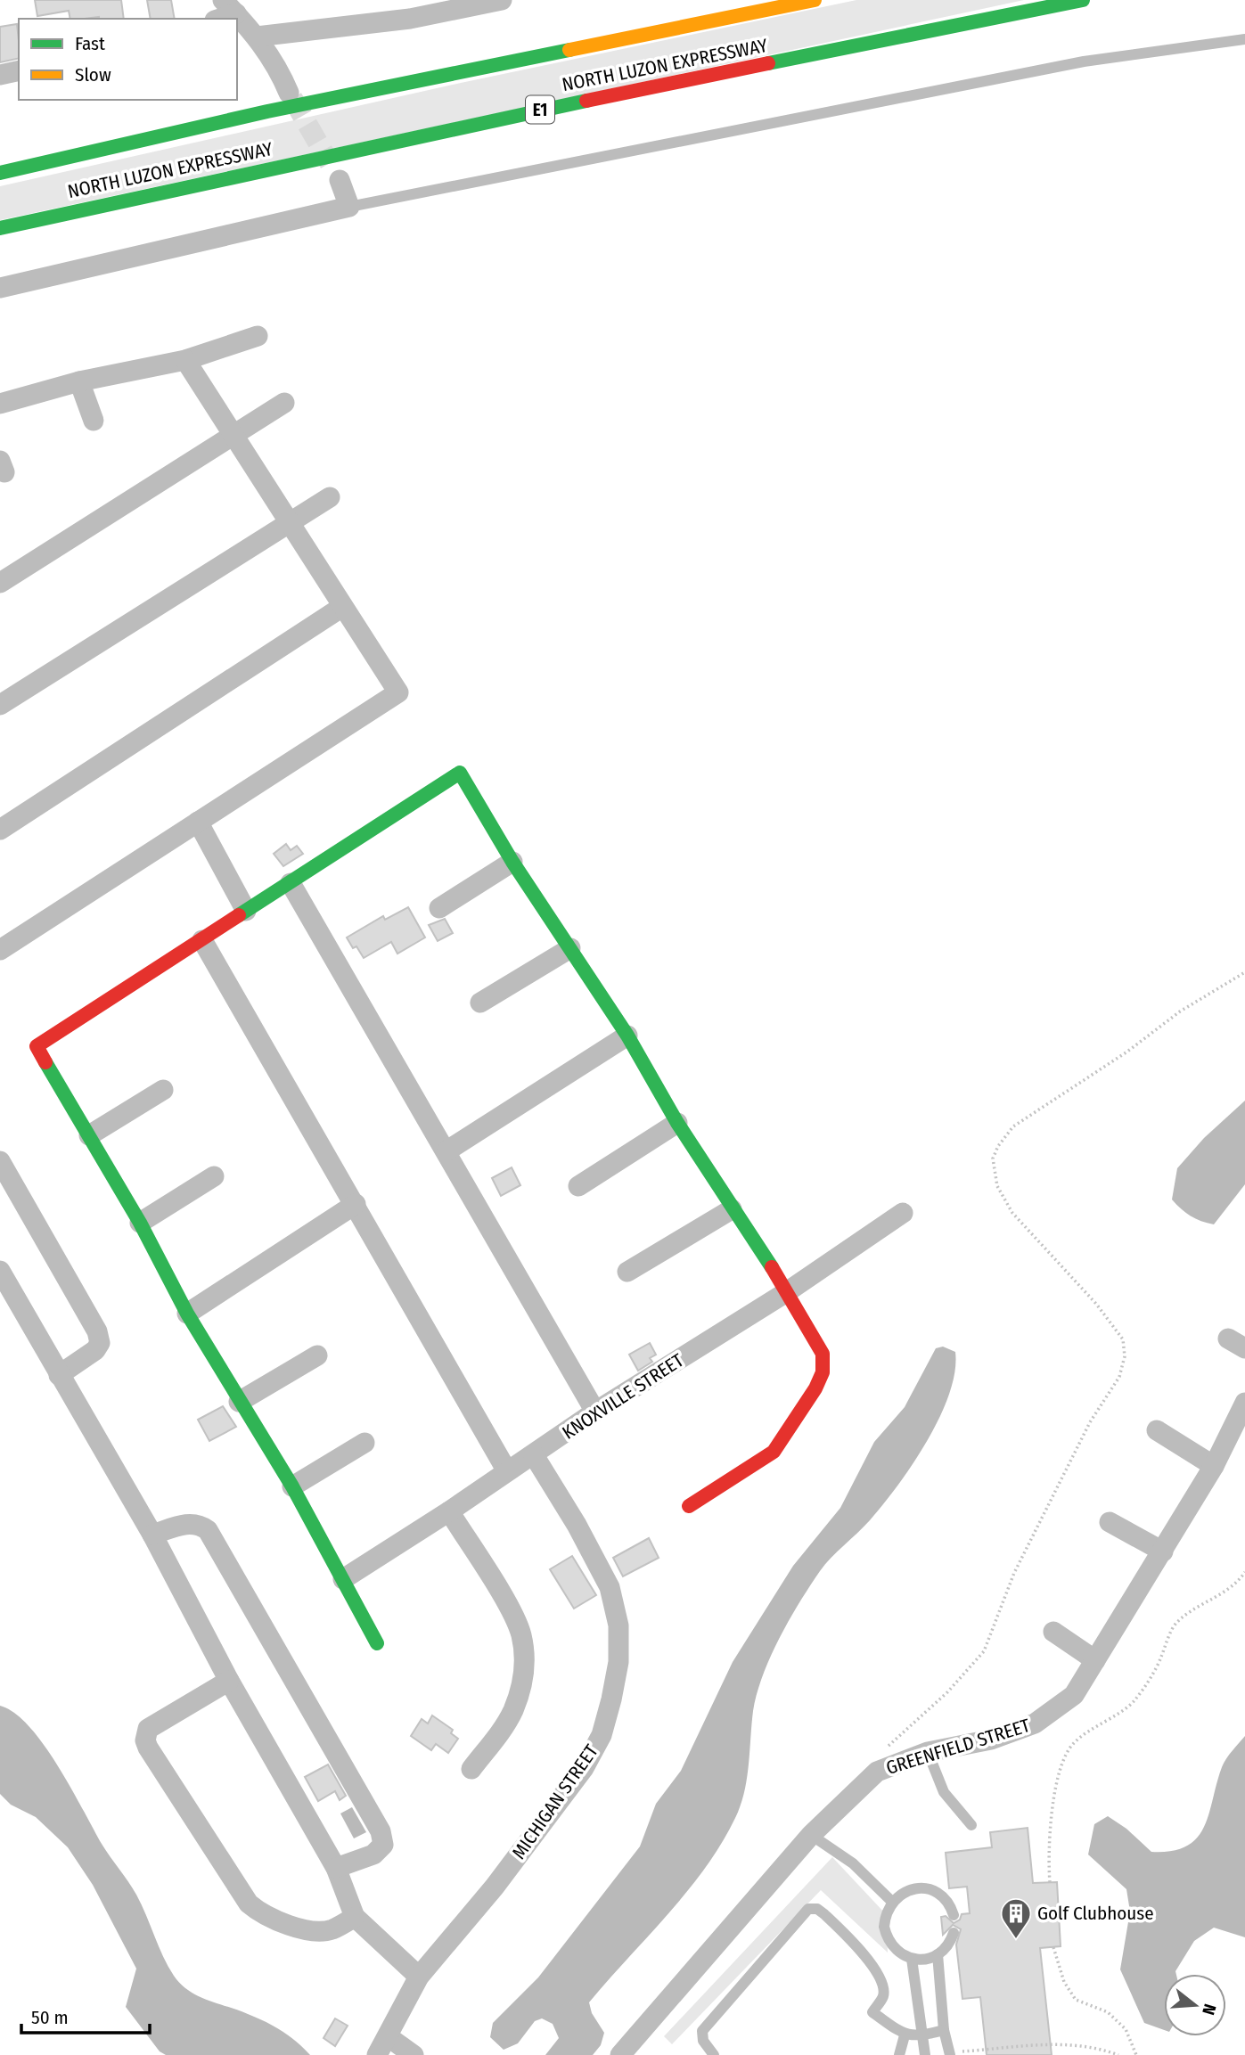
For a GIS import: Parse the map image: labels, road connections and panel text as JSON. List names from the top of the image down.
{
  "streets": {
    "main road": ["NORTH LUZON EXPRESSWAY", "E1"],
    "street": ["KNOXVILLE STREET", "GREENFIELD STREET", "MICHIGAN STREET"]
  },
  "crossings": [
    ["KNOXVILLE STREET", "MICHIGAN STREET"]
  ],
  "places": {
    "building": ["Golf Clubhouse"]
  },
  "legend": ["Fast", "Slow"],
  "scale_bar": "50 m",
  "north": "right"
}
